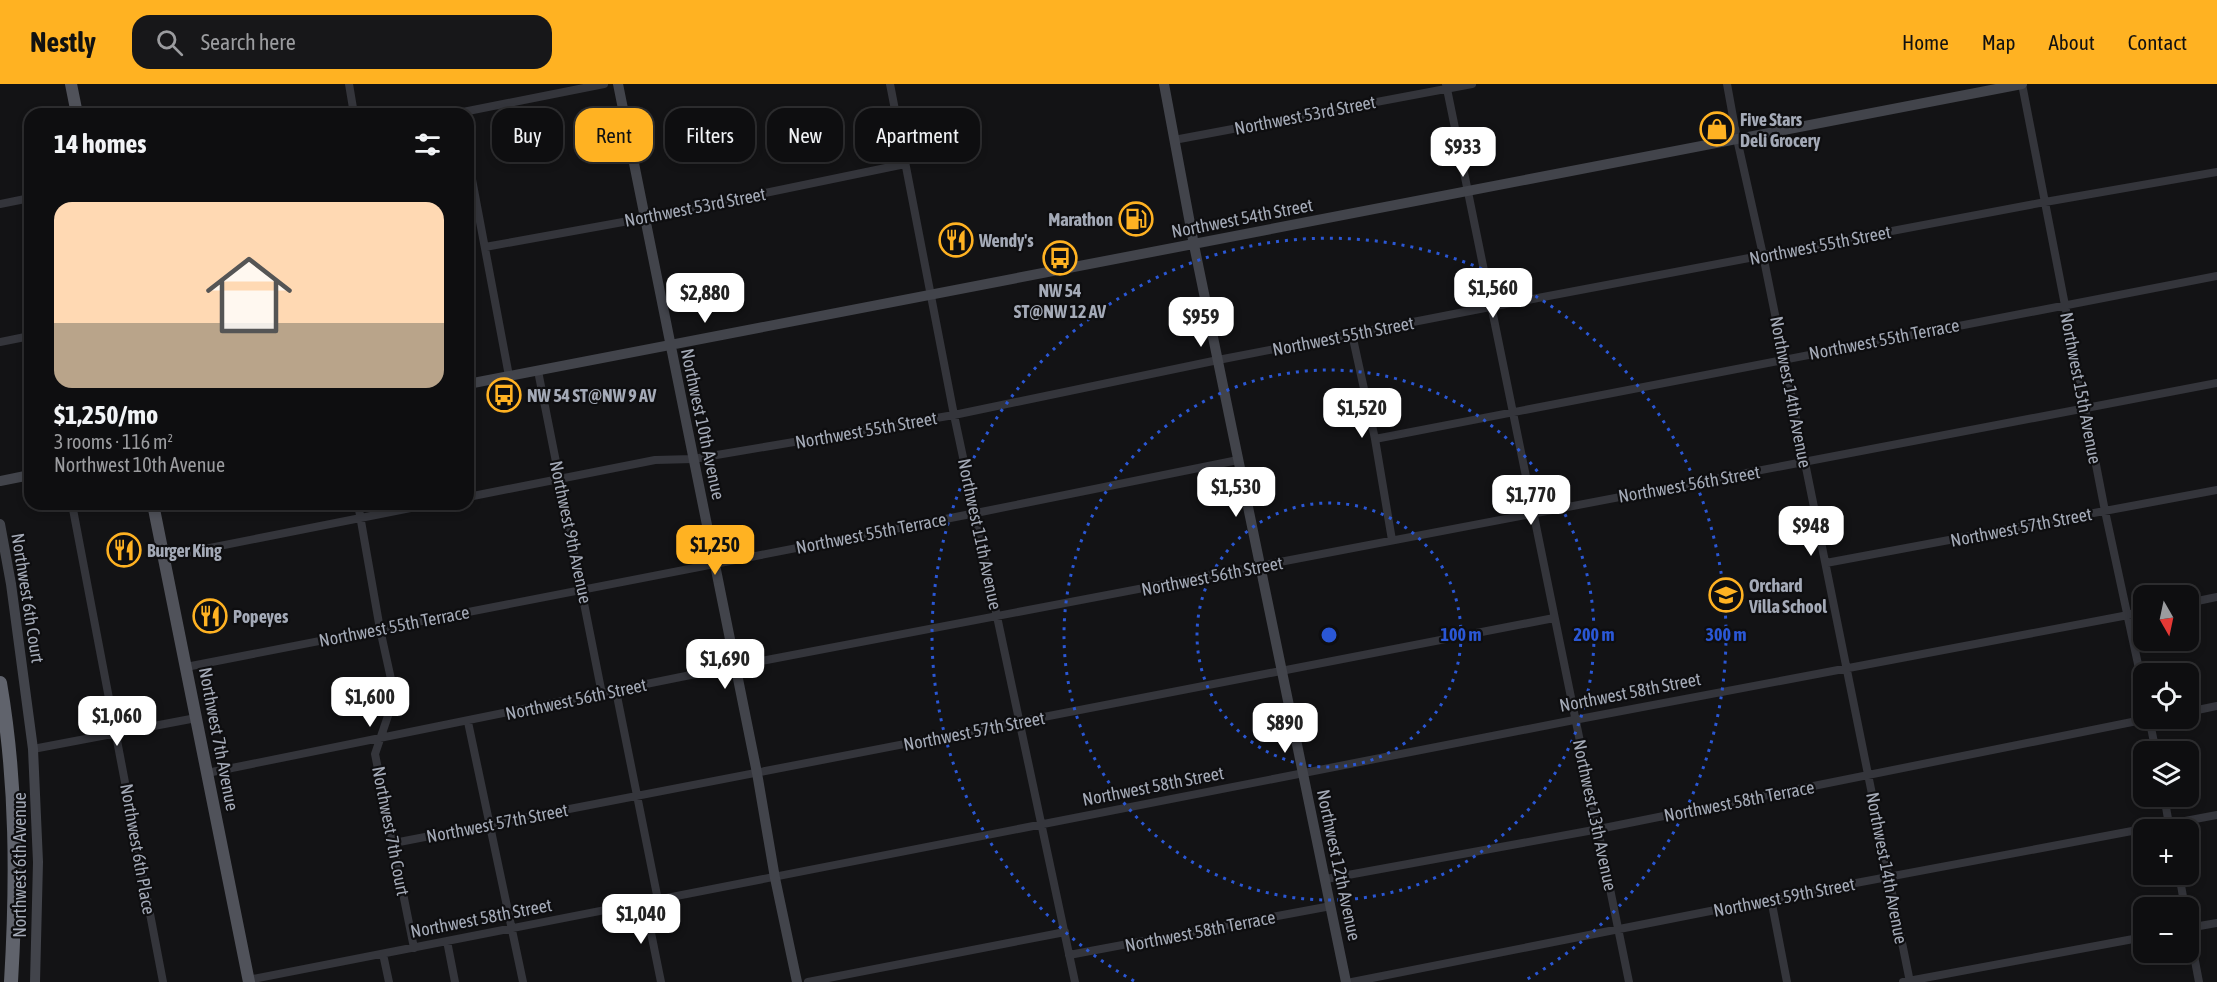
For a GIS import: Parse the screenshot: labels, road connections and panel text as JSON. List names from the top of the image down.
{
  "streets": {
    "main road": [
      "Northwest 54th Street",
      "Northwest 10th Avenue",
      "Northwest 6th Court",
      "Northwest 7th Avenue",
      "Northwest 6th Avenue",
      "Northwest 12th Avenue"
    ],
    "street": [
      "Northwest 53rd Street",
      "Northwest 55th Street",
      "Northwest 55th Terrace",
      "Northwest 15th Avenue",
      "Northwest 14th Avenue",
      "Northwest 56th Street",
      "Northwest 57th Street",
      "Northwest 9th Avenue",
      "Northwest 11th Avenue",
      "Northwest 58th Street",
      "Northwest 58th Terrace",
      "Northwest 13th Avenue",
      "Northwest 7th Court",
      "Northwest 6th Place",
      "Northwest 59th Street"
    ]
  },
  "crossings": [
    ["Northwest 53rd Street", "Northwest 10th Avenue"],
    ["Northwest 53rd Street", "Northwest 11th Avenue"],
    ["Northwest 53rd Street", "Northwest 13th Avenue"],
    ["Northwest 53rd Street", "Northwest 12th Avenue"],
    ["Northwest 54th Street", "Northwest 15th Avenue"],
    ["Northwest 54th Street", "Northwest 14th Avenue"],
    ["Northwest 54th Street", "Northwest 10th Avenue"],
    ["Northwest 54th Street", "Northwest 9th Avenue"],
    ["Northwest 54th Street", "Northwest 11th Avenue"],
    ["Northwest 54th Street", "Northwest 13th Avenue"],
    ["Northwest 54th Street", "Northwest 12th Avenue"],
    ["Northwest 55th Street", "Northwest 15th Avenue"],
    ["Northwest 55th Street", "Northwest 14th Avenue"],
    ["Northwest 55th Street", "Northwest 10th Avenue"],
    ["Northwest 55th Street", "Northwest 9th Avenue"],
    ["Northwest 55th Street", "Northwest 11th Avenue"],
    ["Northwest 55th Street", "Northwest 13th Avenue"],
    ["Northwest 55th Street", "Northwest 12th Avenue"],
    ["Northwest 55th Terrace", "Northwest 15th Avenue"],
    ["Northwest 55th Terrace", "Northwest 14th Avenue"],
    ["Northwest 55th Terrace", "Northwest 10th Avenue"],
    ["Northwest 55th Terrace", "Northwest 9th Avenue"],
    ["Northwest 55th Terrace", "Northwest 11th Avenue"],
    ["Northwest 55th Terrace", "Northwest 7th Avenue"],
    ["Northwest 55th Terrace", "Northwest 13th Avenue"],
    ["Northwest 55th Terrace", "Northwest 7th Court"],
    ["Northwest 55th Terrace", "Northwest 12th Avenue"],
    ["Northwest 15th Avenue", "Northwest 56th Street"],
    ["Northwest 15th Avenue", "Northwest 57th Street"],
    ["Northwest 15th Avenue", "Northwest 58th Street"],
    ["Northwest 14th Avenue", "Northwest 56th Street"],
    ["Northwest 14th Avenue", "Northwest 57th Street"],
    ["Northwest 14th Avenue", "Northwest 58th Street"],
    ["Northwest 14th Avenue", "Northwest 58th Terrace"],
    ["Northwest 14th Avenue", "Northwest 59th Street"],
    ["Northwest 10th Avenue", "Northwest 56th Street"],
    ["Northwest 10th Avenue", "Northwest 57th Street"],
    ["Northwest 10th Avenue", "Northwest 58th Street"],
    ["Northwest 56th Street", "Northwest 9th Avenue"],
    ["Northwest 56th Street", "Northwest 11th Avenue"],
    ["Northwest 56th Street", "Northwest 7th Avenue"],
    ["Northwest 56th Street", "Northwest 13th Avenue"],
    ["Northwest 56th Street", "Northwest 7th Court"],
    ["Northwest 56th Street", "Northwest 12th Avenue"],
    ["Northwest 57th Street", "Northwest 11th Avenue"],
    ["Northwest 57th Street", "Northwest 13th Avenue"],
    ["Northwest 57th Street", "Northwest 7th Court"],
    ["Northwest 57th Street", "Northwest 12th Avenue"],
    ["Northwest 11th Avenue", "Northwest 58th Street"],
    ["Northwest 11th Avenue", "Northwest 58th Terrace"],
    ["Northwest 6th Court", "Northwest 6th Avenue"],
    ["Northwest 58th Street", "Northwest 7th Avenue"],
    ["Northwest 58th Street", "Northwest 13th Avenue"],
    ["Northwest 58th Street", "Northwest 7th Court"],
    ["Northwest 58th Street", "Northwest 12th Avenue"],
    ["Northwest 58th Terrace", "Northwest 13th Avenue"],
    ["Northwest 58th Terrace", "Northwest 12th Avenue"],
    ["Northwest 13th Avenue", "Northwest 59th Street"]
  ],
  "places": {
    "shop": ["Five Stars Deli Grocery"],
    "fuel station": ["Marathon"],
    "restaurant": ["Wendy's", "Burger King", "Popeyes"],
    "bus stop": ["NW 54 ST@NW 12 AV", "NW 54 ST@NW 9 AV"],
    "school or university": ["Orchard Villa School"]
  },
  "north": "bottom",
  "page": {
    "header": "Nestly",
    "search": "Search here",
    "nav": [
      "Home",
      "Map",
      "About",
      "Contact"
    ],
    "chip": [
      "Buy",
      "Rent",
      "Filters",
      "New",
      "Apartment"
    ],
    "heading": "14 homes",
    "price": [
      "$933",
      "$1,560",
      "$2,880",
      "$959",
      "$1,520",
      "$1,530",
      "$1,770",
      "$948",
      "$1,250",
      "$1,690",
      "$1,600",
      "$1,060",
      "$890",
      "$1,040"
    ],
    "list": [
      {
        "name": "$1,250/mo",
        "note": "3 rooms · 116 m² · Northwest 10th Avenue"
      }
    ],
    "map_buttons": ["+", "−"]
  },
  "rings": ["100 m", "200 m", "300 m"]
}
